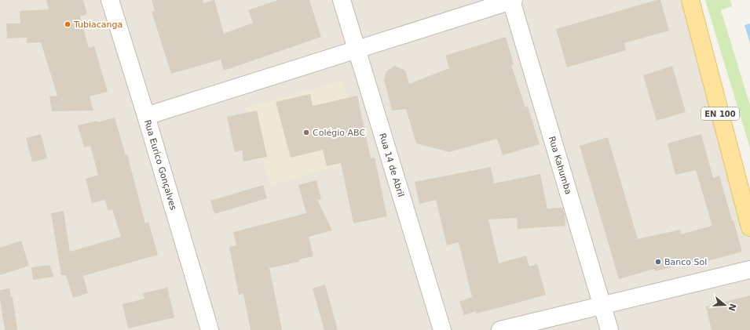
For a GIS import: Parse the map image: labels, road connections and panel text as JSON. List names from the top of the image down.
{
  "streets": {
    "main road": ["EN 100"],
    "street": ["Rua Eurico Gonçalves", "Rua 14 de Abril", "Rua Kahumba"]
  },
  "places": ["Tubiacanga", "Colégio ABC", "Banco Sol"],
  "north": "right"
}
